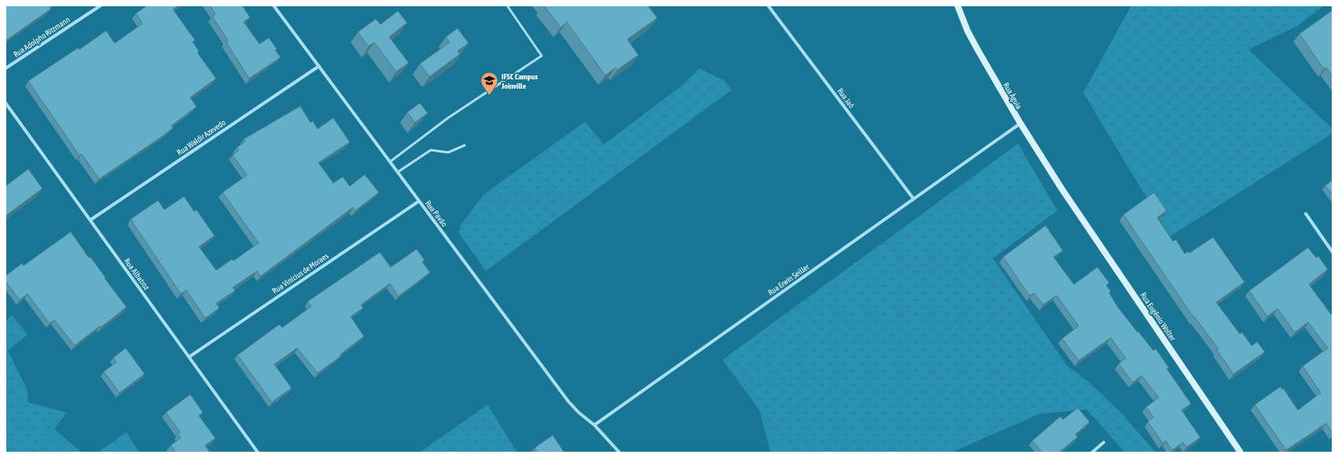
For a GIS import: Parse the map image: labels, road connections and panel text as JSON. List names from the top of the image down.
{
  "streets": {
    "street": [
      "Rua Adolpho Ritzmann",
      "Rua Águia",
      "Rua Jaó",
      "Rua Waldir Azevedo",
      "Rua Pavão",
      "Rua Vinícius de Moraes",
      "Rua Albatroz",
      "Rua Erwin Seiller",
      "Rua Eugênio Wolter"
    ]
  },
  "crossings": [
    ["Rua Águia", "Rua Erwin Seiller"],
    ["Rua Águia", "Rua Eugênio Wolter"],
    ["Rua Jaó", "Rua Erwin Seiller"],
    ["Rua Waldir Azevedo", "Rua Pavão"],
    ["Rua Waldir Azevedo", "Rua Albatroz"],
    ["Rua Pavão", "Rua Vinícius de Moraes"],
    ["Rua Pavão", "Rua Erwin Seiller"],
    ["Rua Vinícius de Moraes", "Rua Albatroz"]
  ],
  "places": {
    "school or university": ["IFSC Campus Joinville"]
  }
}
